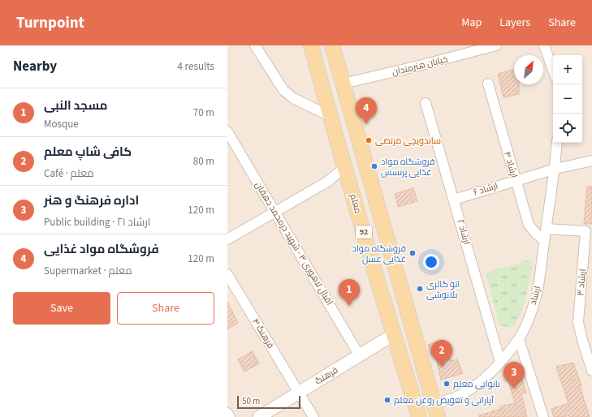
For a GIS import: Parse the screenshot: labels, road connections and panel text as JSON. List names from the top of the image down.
{
  "streets": {
    "main road": ["معلم", "92"],
    "street": [
      "خیابان هنرمندان",
      "ارشاد ۴",
      "ارشاد ۶",
      "ارشاد ۲",
      "اقبال لاهوری ۳ - شهید درمحمد دهقان",
      "ارشاد ۳",
      "ارشاد",
      "فرهنگ ۴",
      "فرهنگ"
    ]
  },
  "crossings": [
    ["خیابان هنرمندان", "92"],
    ["ارشاد ۴", "ارشاد ۶"],
    ["ارشاد ۴", "ارشاد"],
    ["ارشاد ۶", "ارشاد ۲"],
    ["ارشاد ۶", "ارشاد"],
    ["معلم", "فرهنگ"],
    ["92", "ارشاد"],
    ["ارشاد ۲", "ارشاد"],
    ["اقبال لاهوری ۳ - شهید درمحمد دهقان", "فرهنگ"],
    ["ارشاد ۳", "ارشاد"],
    ["فرهنگ ۴", "فرهنگ"]
  ],
  "places": [
    "ساندویچی مرتضی",
    "فروشگاه مواد غذایی پرنسس",
    "فروشگاه مواد غذایی عسل",
    "اتو گالری بلانوشی",
    "نانوایی معلم",
    "آپاراتی و تعویض روغن معلم"
  ],
  "scale_bar": "50 m",
  "north": "top right",
  "page": {
    "header": "Turnpoint",
    "nav": ["Map", "Layers", "Share"],
    "heading": ["Nearby", "4 results"],
    "map_buttons": ["+", "−"],
    "list": [
      {
        "mark": "1",
        "name": "مسجد النبی",
        "note": "Mosque",
        "value": "70 m"
      },
      {
        "mark": "2",
        "name": "کافی شاپ معلم",
        "note": "Café · معلم",
        "value": "80 m"
      },
      {
        "mark": "3",
        "name": "اداره فرهنگ و هنر",
        "note": "Public building · ارشاد ۲۱",
        "value": "120 m"
      },
      {
        "mark": "4",
        "name": "فروشگاه مواد غذایی",
        "note": "Supermarket · معلم",
        "value": "120 m"
      }
    ],
    "pins": [
      "4",
      "1",
      "2",
      "3"
    ],
    "buttons": ["Save", "Share"],
    "scale": "50 m"
  }
}
